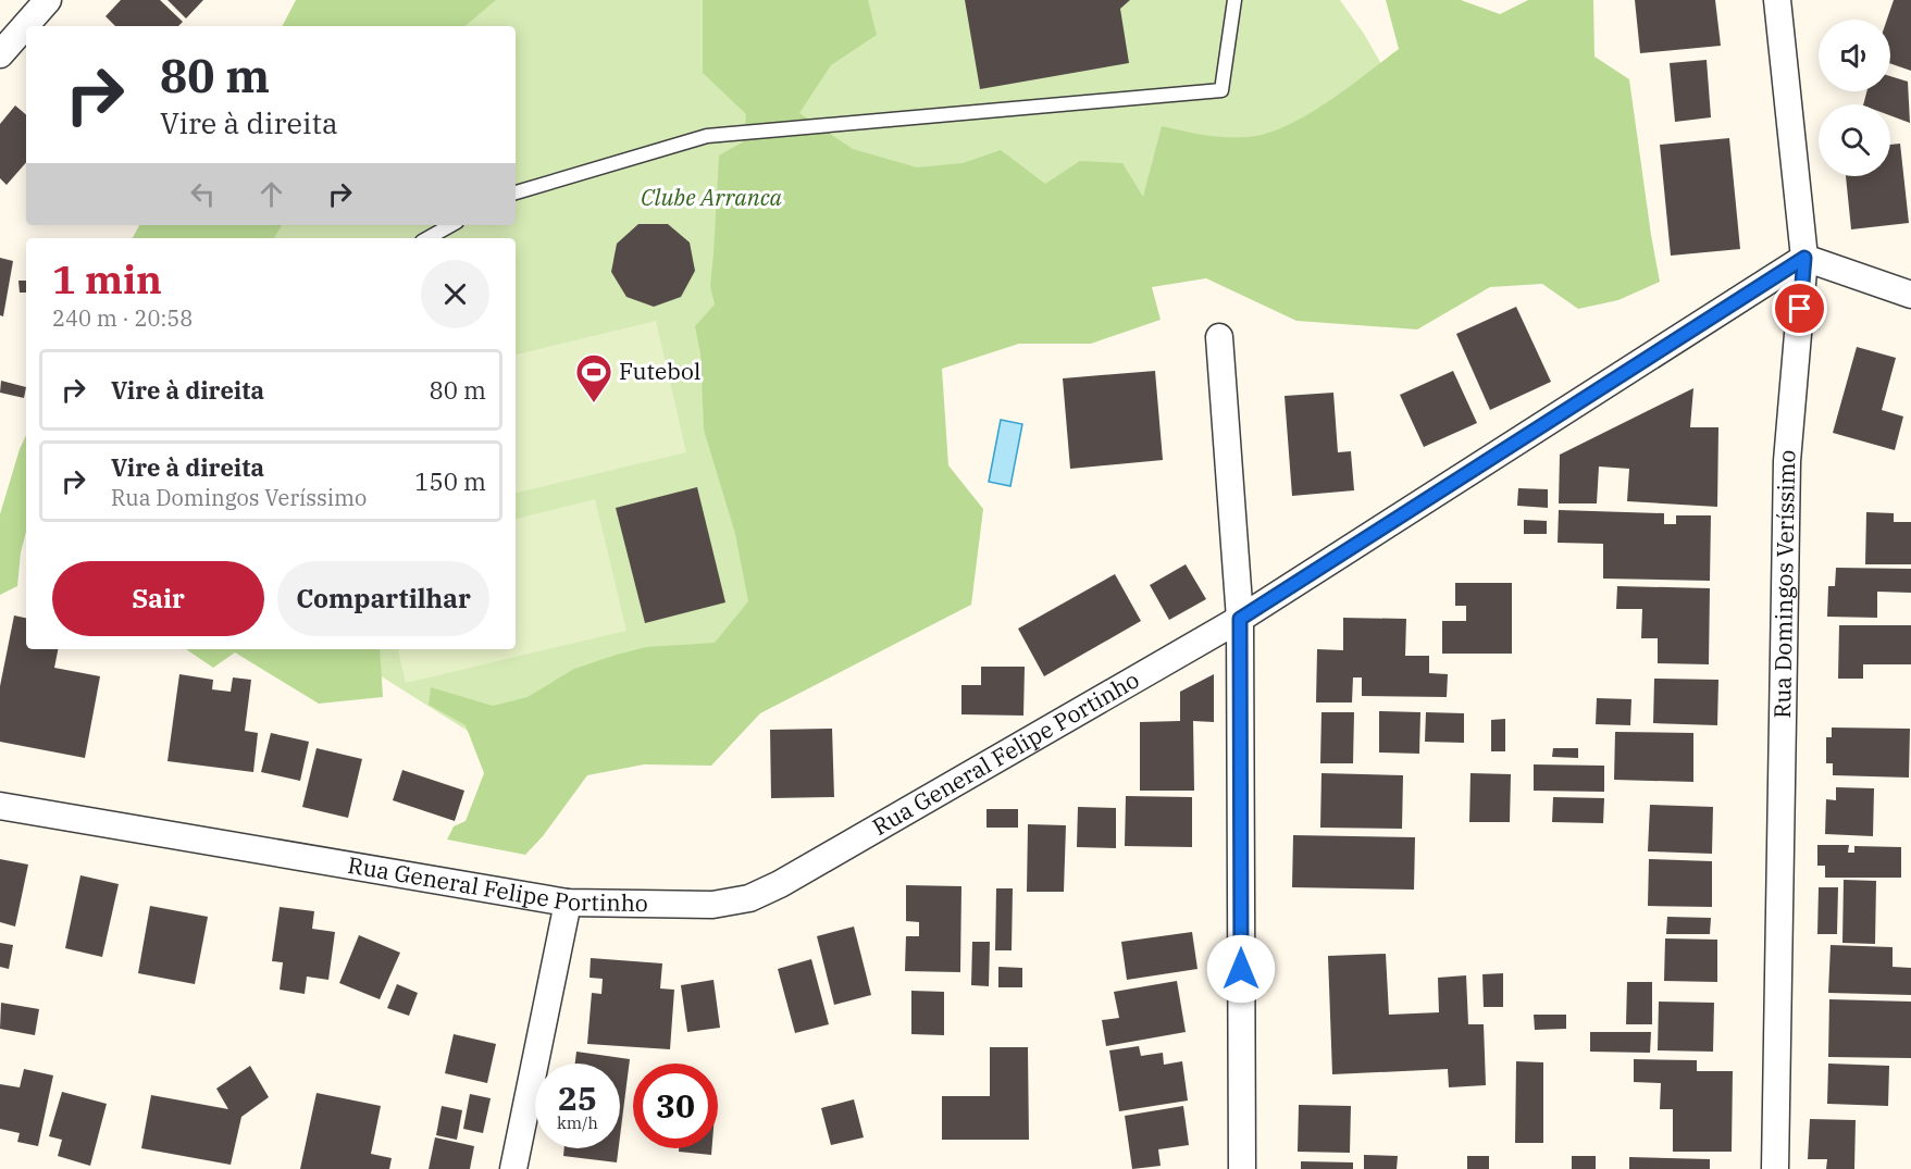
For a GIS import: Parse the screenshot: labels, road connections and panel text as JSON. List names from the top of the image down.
{
  "streets": {
    "street": ["Rua Domingos Veríssimo", "Rua General Felipe Portinho"]
  },
  "crossings": [
    ["Rua Domingos Veríssimo", "Rua General Felipe Portinho"]
  ],
  "parks": ["Clube Arranca"],
  "places": {
    "sports": ["Futebol"]
  },
  "page": {
    "turn": ["80 m", "Vire à direita"],
    "heading": ["1 min", "240 m · 20:58"],
    "list": [
      {
        "name": "Vire à direita",
        "value": "80 m"
      },
      {
        "name": "Vire à direita",
        "note": "Rua Domingos Veríssimo",
        "value": "150 m"
      }
    ],
    "buttons": ["Sair", "Compartilhar"],
    "speed": "25 km/h",
    "limit": "30"
  }
}
